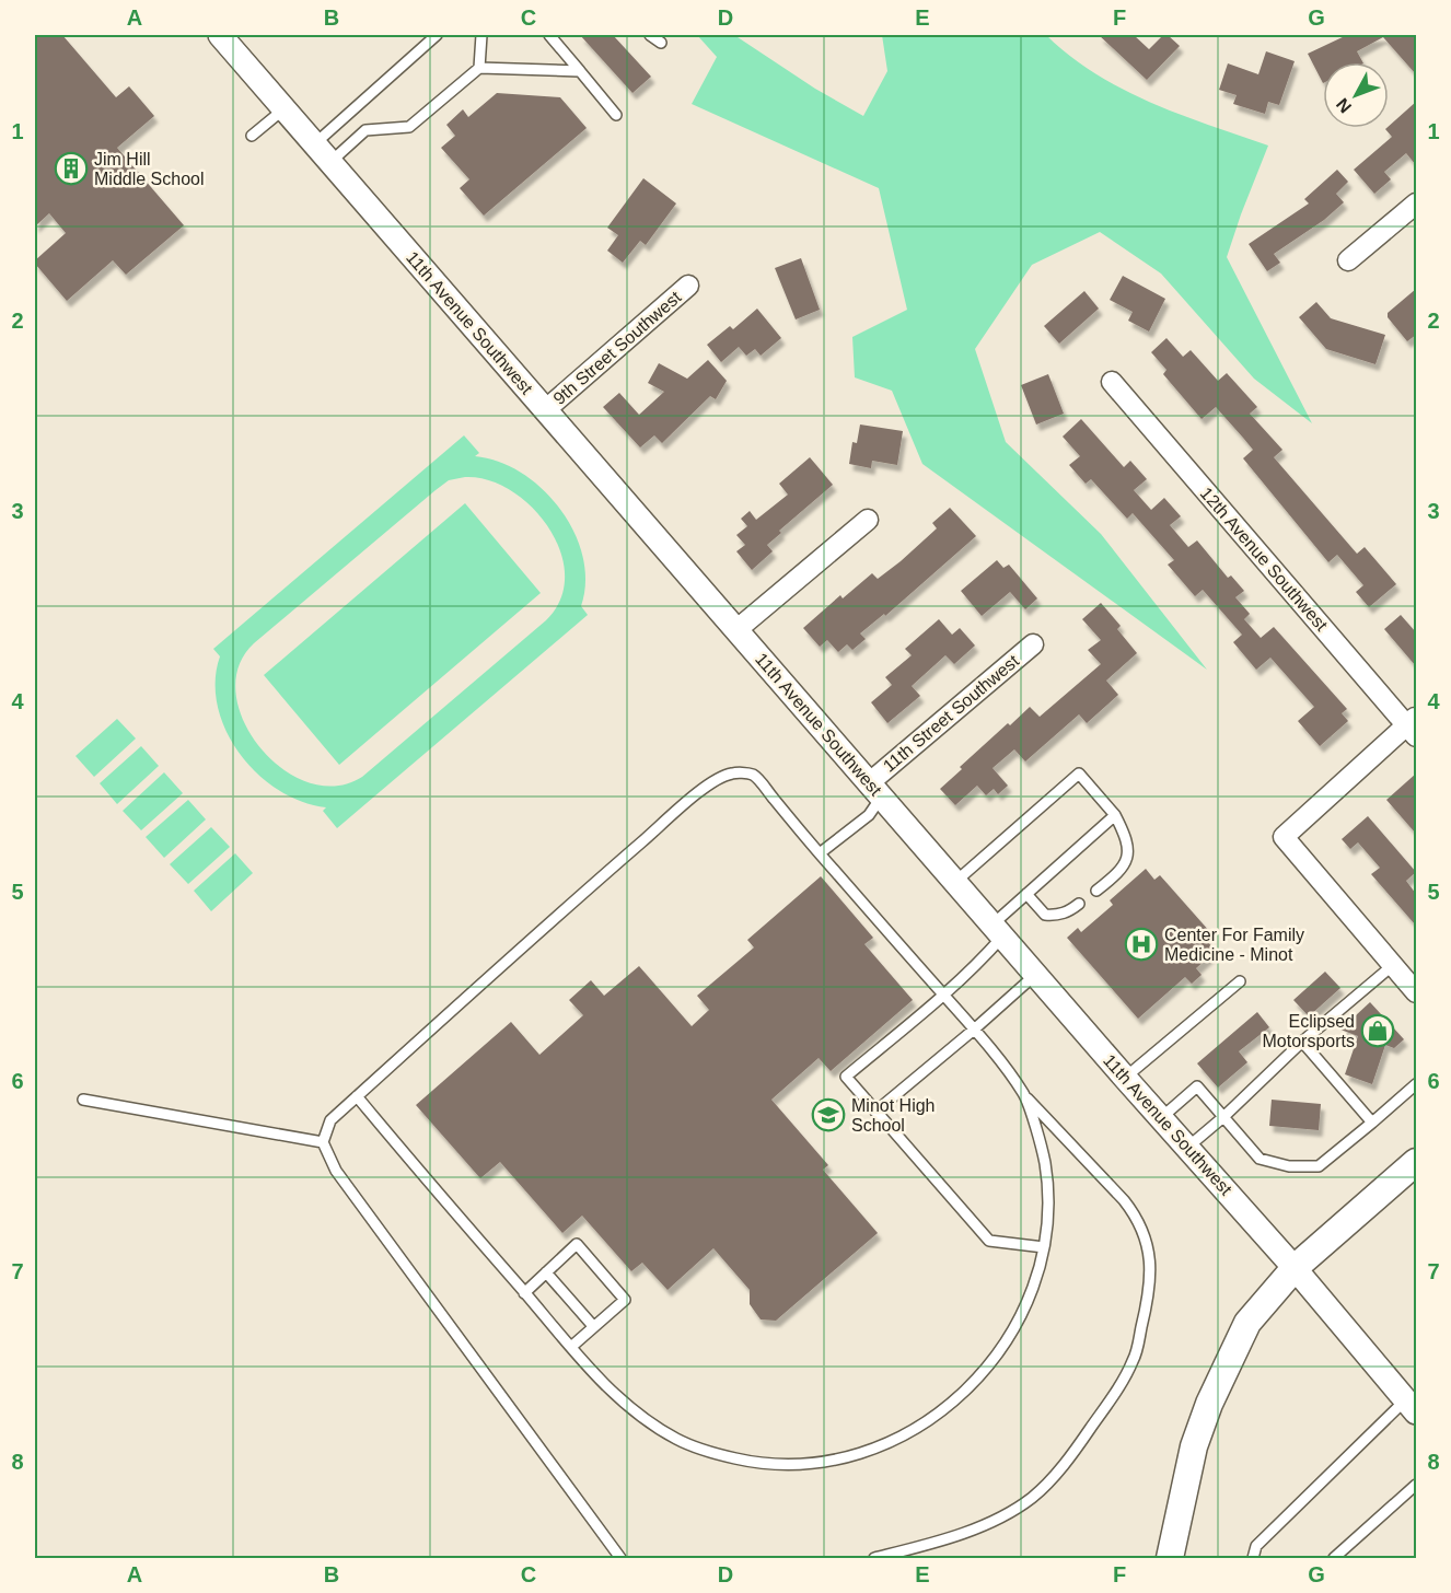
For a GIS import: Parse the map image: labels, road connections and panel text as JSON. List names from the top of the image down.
{
  "streets": {
    "street": [
      "11th Avenue Southwest",
      "9th Street Southwest",
      "12th Avenue Southwest",
      "11th Street Southwest"
    ]
  },
  "crossings": [
    ["11th Avenue Southwest", "9th Street Southwest"],
    ["11th Avenue Southwest", "11th Street Southwest"]
  ],
  "places": {
    "building": ["Jim Hill Middle School"],
    "hospital": ["Center For Family Medicine - Minot"],
    "shop": ["Eclipsed Motorsports"],
    "school or university": ["Minot High School"]
  },
  "north": "bottom left",
  "grid": {
    "columns": [
      "A",
      "B",
      "C",
      "D",
      "E",
      "F",
      "G"
    ],
    "rows": [
      "1",
      "2",
      "3",
      "4",
      "5",
      "6",
      "7",
      "8"
    ]
  }
}
